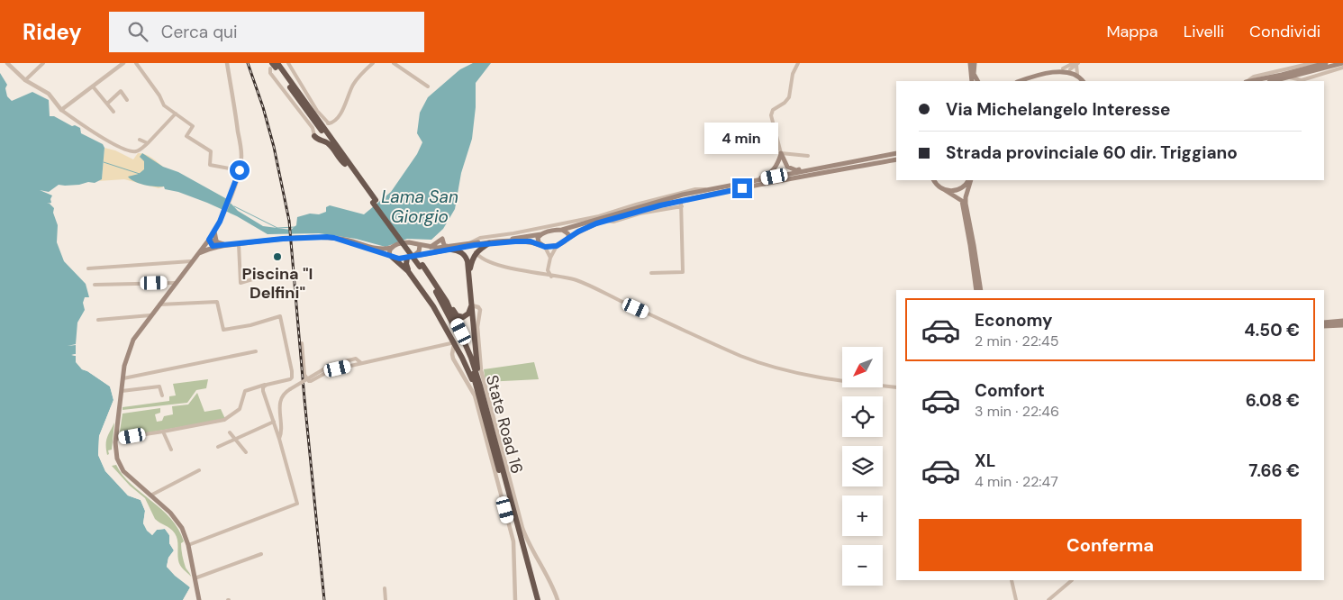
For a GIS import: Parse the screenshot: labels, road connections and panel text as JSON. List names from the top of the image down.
{
  "streets": {
    "highway": ["State Road 16"]
  },
  "water": ["Lama San Giorgio"],
  "places": ["Piscina \"I Delfini\""],
  "north": "bottom left",
  "page": {
    "header": "Ridey",
    "search": "Cerca qui",
    "nav": ["Mappa", "Livelli", "Condividi"],
    "banner": ["Via Michelangelo Interesse", "Strada provinciale 60 dir. Triggiano"],
    "bubble": "4 min",
    "list": [
      {
        "name": "Economy",
        "note": "2 min · 22:45",
        "value": "4.50 €"
      },
      {
        "name": "Comfort",
        "note": "3 min · 22:46",
        "value": "6.08 €"
      },
      {
        "name": "XL",
        "note": "4 min · 22:47",
        "value": "7.66 €"
      }
    ],
    "map_buttons": ["+", "−"],
    "buttons": "Conferma"
  }
}
